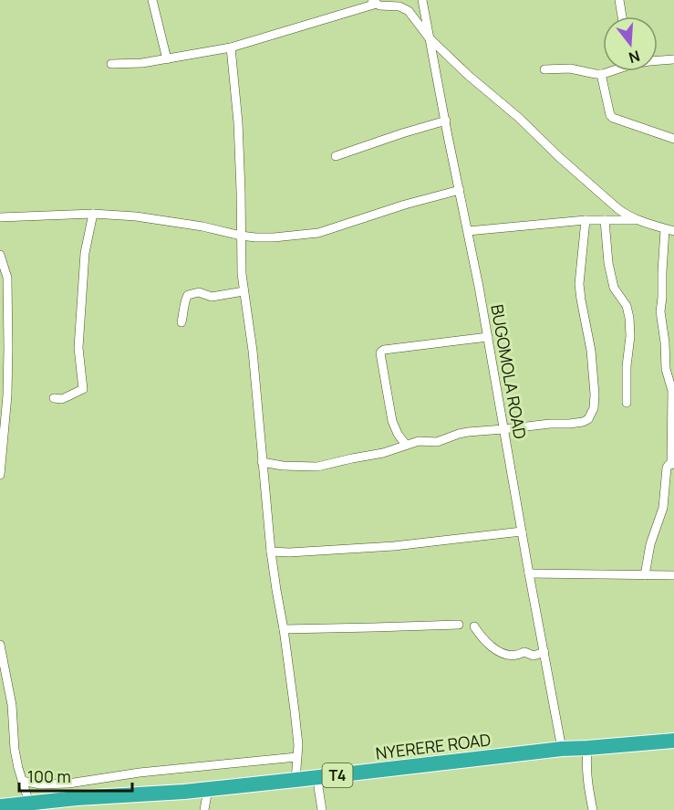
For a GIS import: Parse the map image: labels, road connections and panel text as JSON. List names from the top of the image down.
{
  "streets": {
    "highway": ["NYERERE ROAD", "T4"],
    "street": ["BUGOMOLA ROAD"]
  },
  "crossings": [
    ["BUGOMOLA ROAD", "NYERERE ROAD"]
  ],
  "scale_bar": "100 m",
  "north": "bottom"
}
